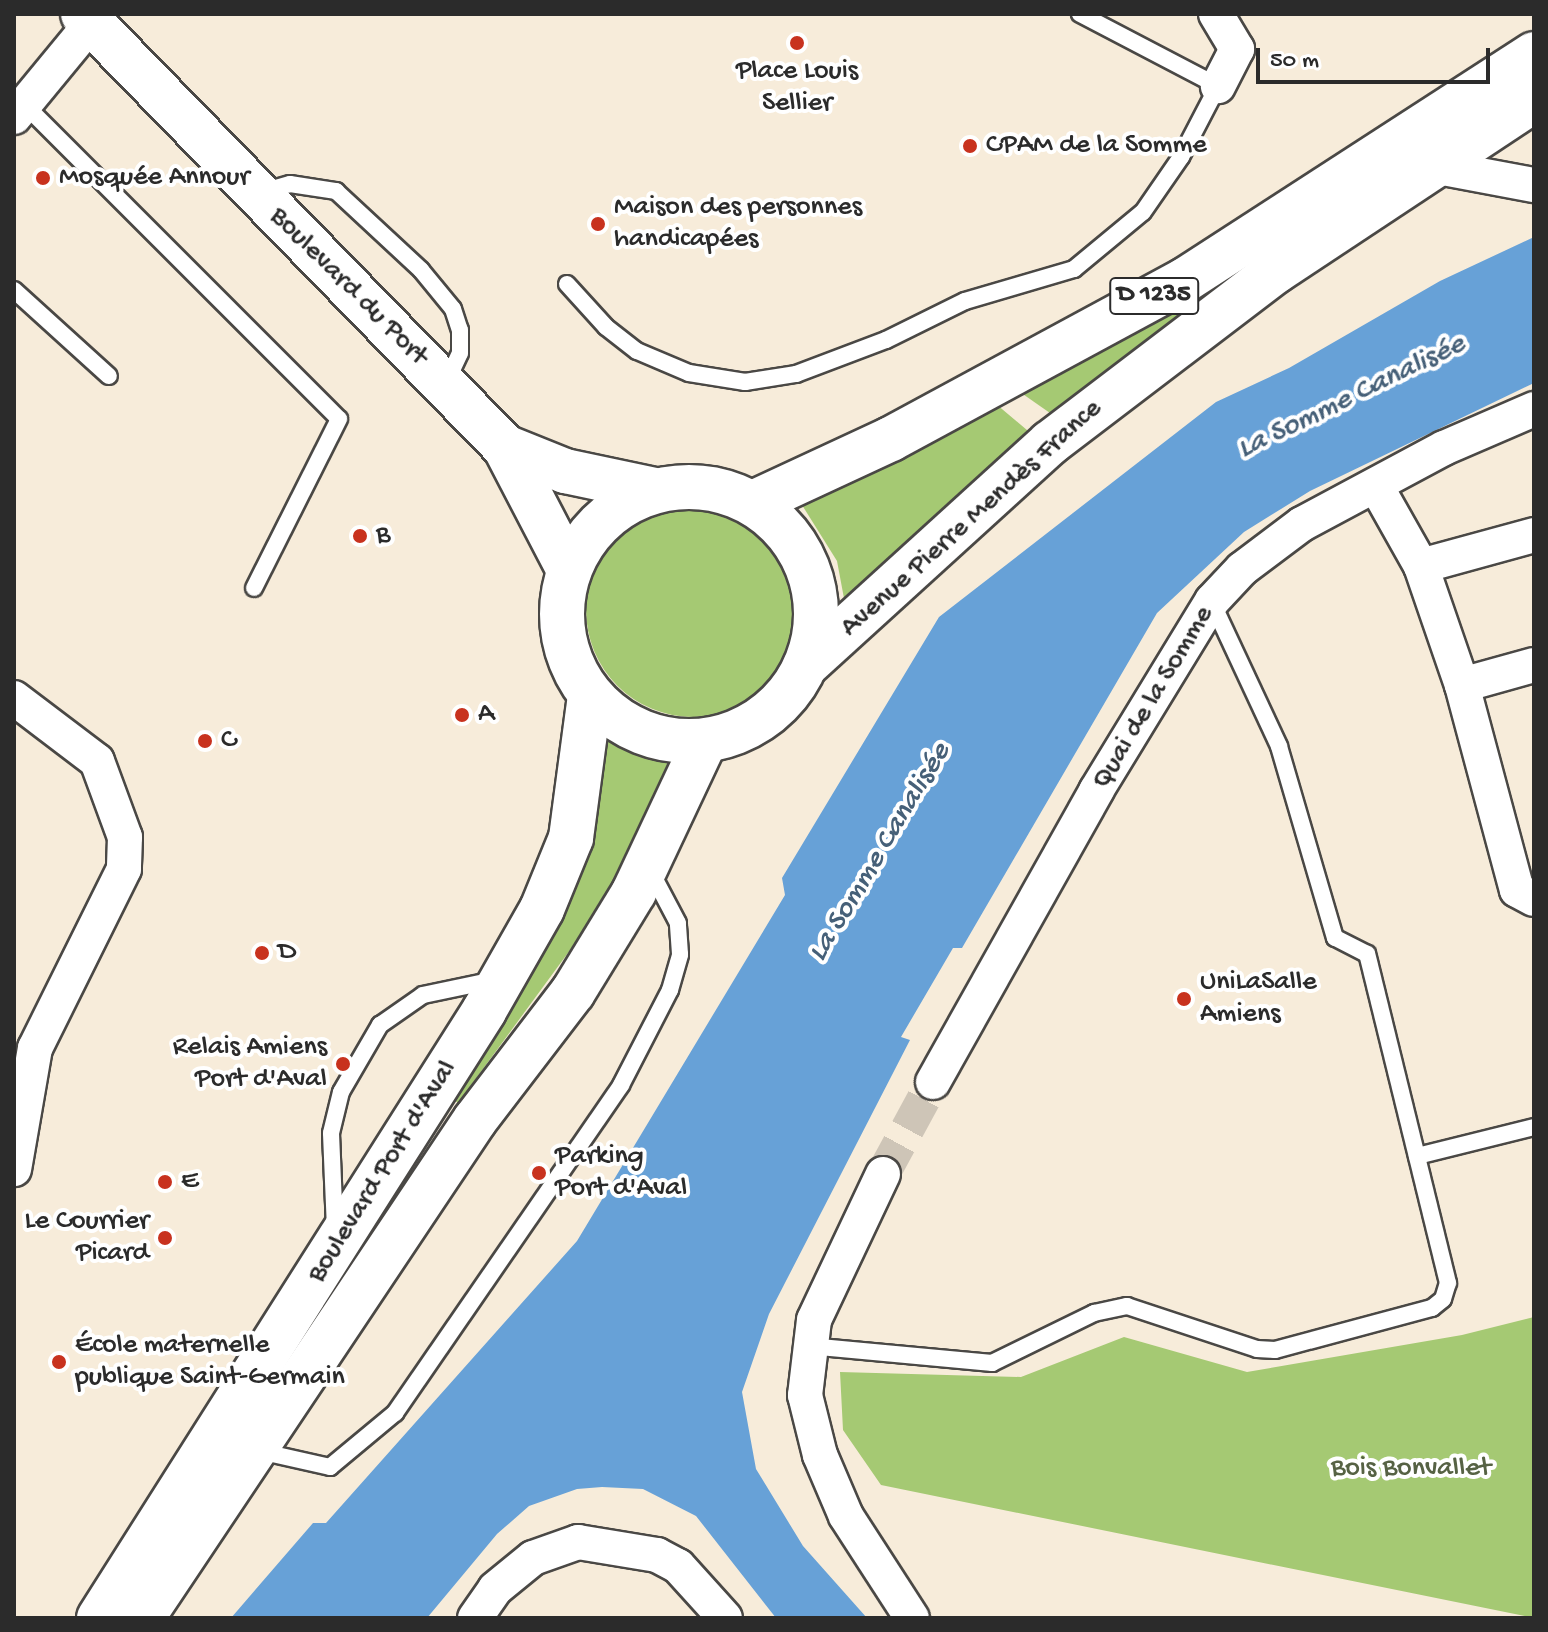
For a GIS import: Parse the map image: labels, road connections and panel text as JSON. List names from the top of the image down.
{
  "streets": {
    "main road": [
      "Boulevard du Port",
      "D 1235",
      "Avenue Pierre Mendès France",
      "Boulevard Port d'Aval"
    ],
    "street": ["Quai de la Somme"]
  },
  "crossings": [
    ["Boulevard du Port", "D 1235"],
    ["Boulevard du Port", "Avenue Pierre Mendès France"],
    ["Boulevard du Port", "Boulevard Port d'Aval"],
    ["D 1235", "Avenue Pierre Mendès France"],
    ["D 1235", "Boulevard Port d'Aval"],
    ["Avenue Pierre Mendès France", "Boulevard Port d'Aval"]
  ],
  "water": ["La Somme Canalisée"],
  "parks": ["Bois Bonvallet"],
  "places": [
    "Place Louis Sellier",
    "CPAM de la Somme",
    "Mosquée Annour",
    "Maison des personnes handicapées",
    "B",
    "A",
    "C",
    "D",
    "UniLaSalle Amiens",
    "Relais Amiens Port d'Aval",
    "Parking Port d'Aval",
    "E",
    "Le Courrier Picard",
    "École maternelle publique Saint-Germain"
  ],
  "scale_bar": "50 m"
}
